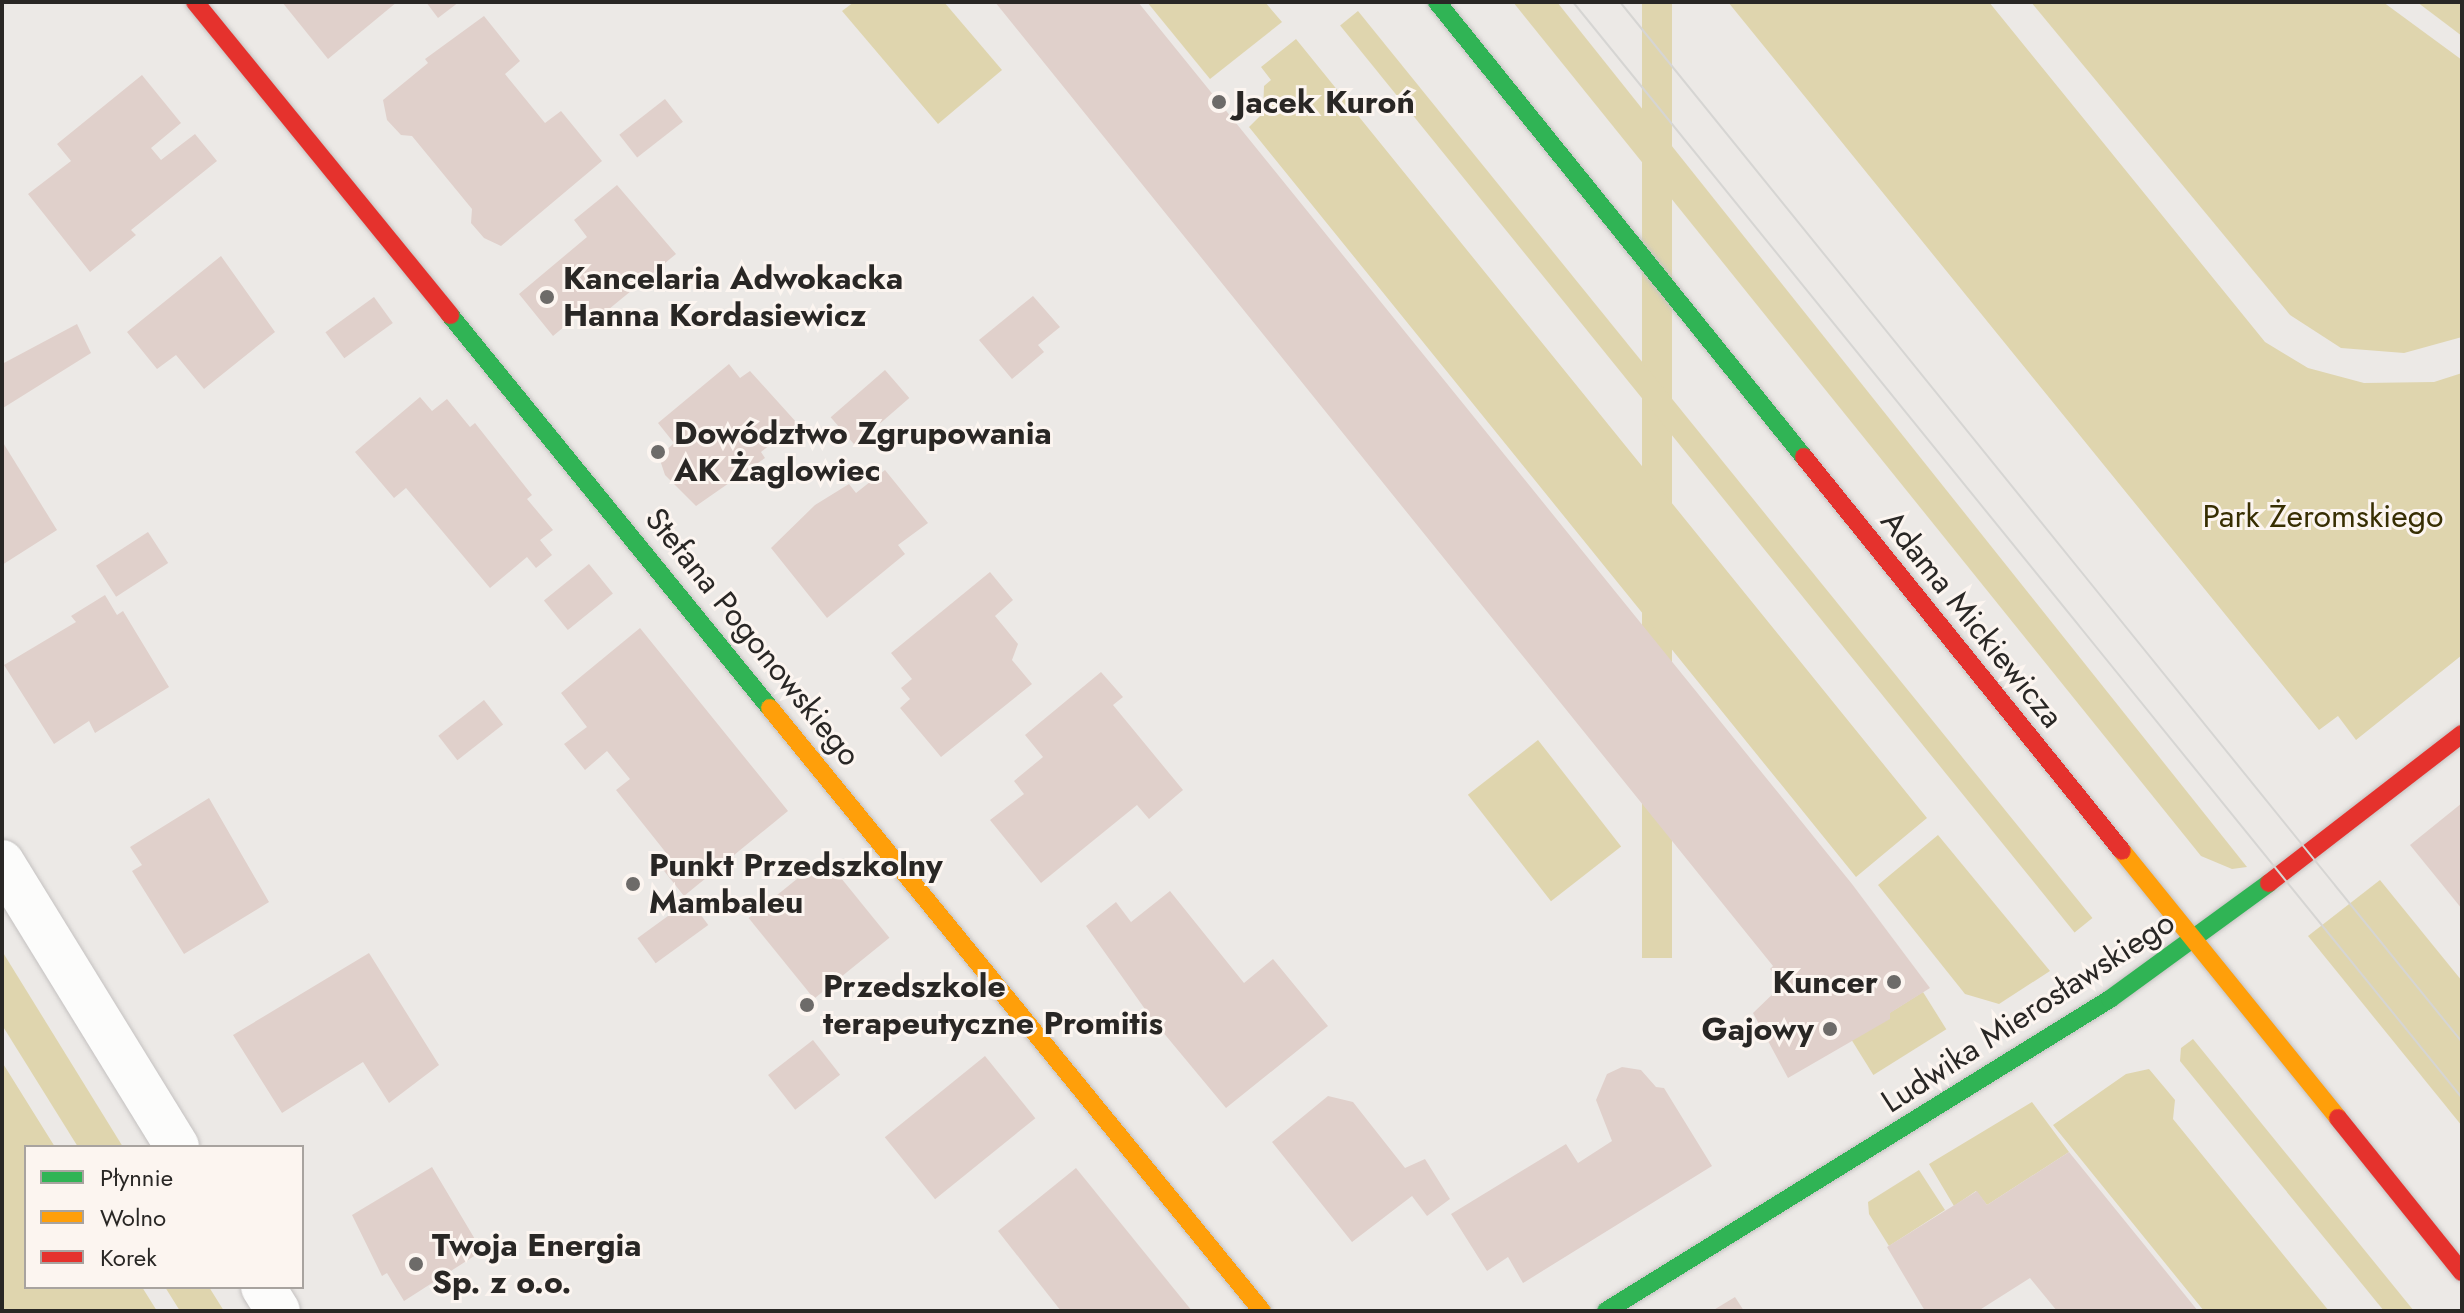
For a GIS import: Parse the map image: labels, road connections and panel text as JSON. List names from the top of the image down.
{
  "streets": {
    "street": ["Adama Mickiewicza", "Stefana Pogonowskiego", "Ludwika Mierosławskiego"]
  },
  "crossings": [
    ["Adama Mickiewicza", "Ludwika Mierosławskiego"]
  ],
  "parks": ["Park Żeromskiego"],
  "places": [
    "Jacek Kuroń",
    "Kancelaria Adwokacka Hanna Kordasiewicz",
    "Dowództwo Zgrupowania AK Żaglowiec",
    "Punkt Przedszkolny Mambaleu",
    "Kuncer",
    "Przedszkole terapeutyczne Promitis",
    "Gajowy",
    "Twoja Energia Sp. z o.o."
  ],
  "legend": ["Płynnie", "Wolno", "Korek"]
}
